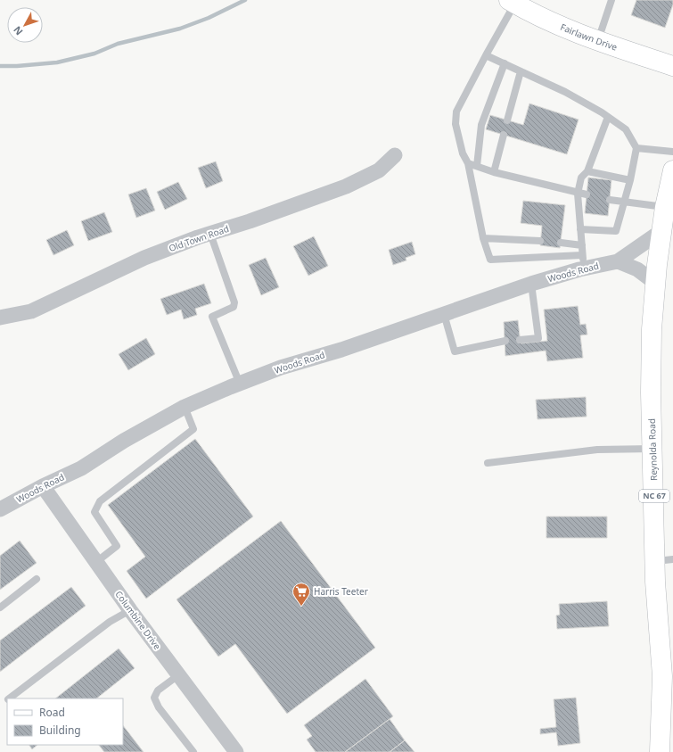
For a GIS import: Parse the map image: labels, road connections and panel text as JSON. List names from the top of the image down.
{
  "streets": {
    "main road": ["Fairlawn Drive", "Reynolda Road", "NC 67"],
    "street": ["Old Town Road", "Woods Road", "Columbine Drive"]
  },
  "crossings": [
    ["Woods Road", "Reynolda Road"],
    ["Woods Road", "Columbine Drive"]
  ],
  "places": {
    "supermarket": ["Harris Teeter"]
  },
  "legend": ["Road", "Building"],
  "north": "bottom left"
}
